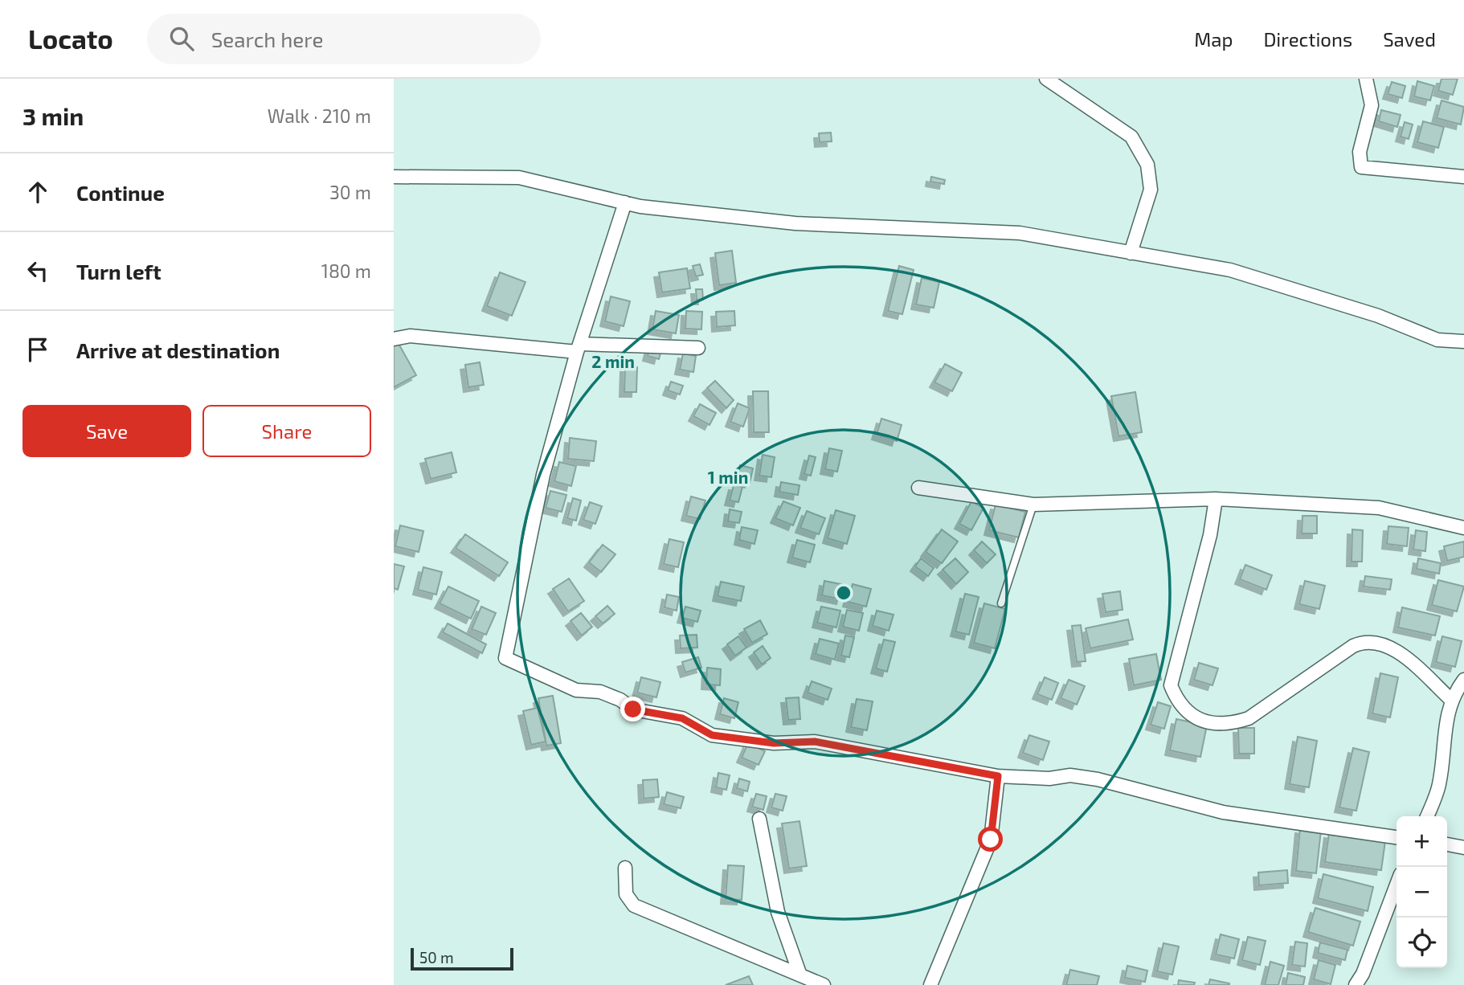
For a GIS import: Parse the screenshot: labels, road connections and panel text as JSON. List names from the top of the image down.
{
  "scale_bar": "50 m",
  "page": {
    "header": "Locato",
    "search": "Search here",
    "nav": ["Map", "Directions", "Saved"],
    "heading": ["3 min", "Walk · 210 m"],
    "list": [
      ["Continue", "30 m"],
      ["Turn left", "180 m"],
      "Arrive at destination"
    ],
    "buttons": ["Save", "Share"],
    "map_buttons": ["+", "−"],
    "scale": "50 m"
  },
  "rings": ["2 min", "1 min"]
}
